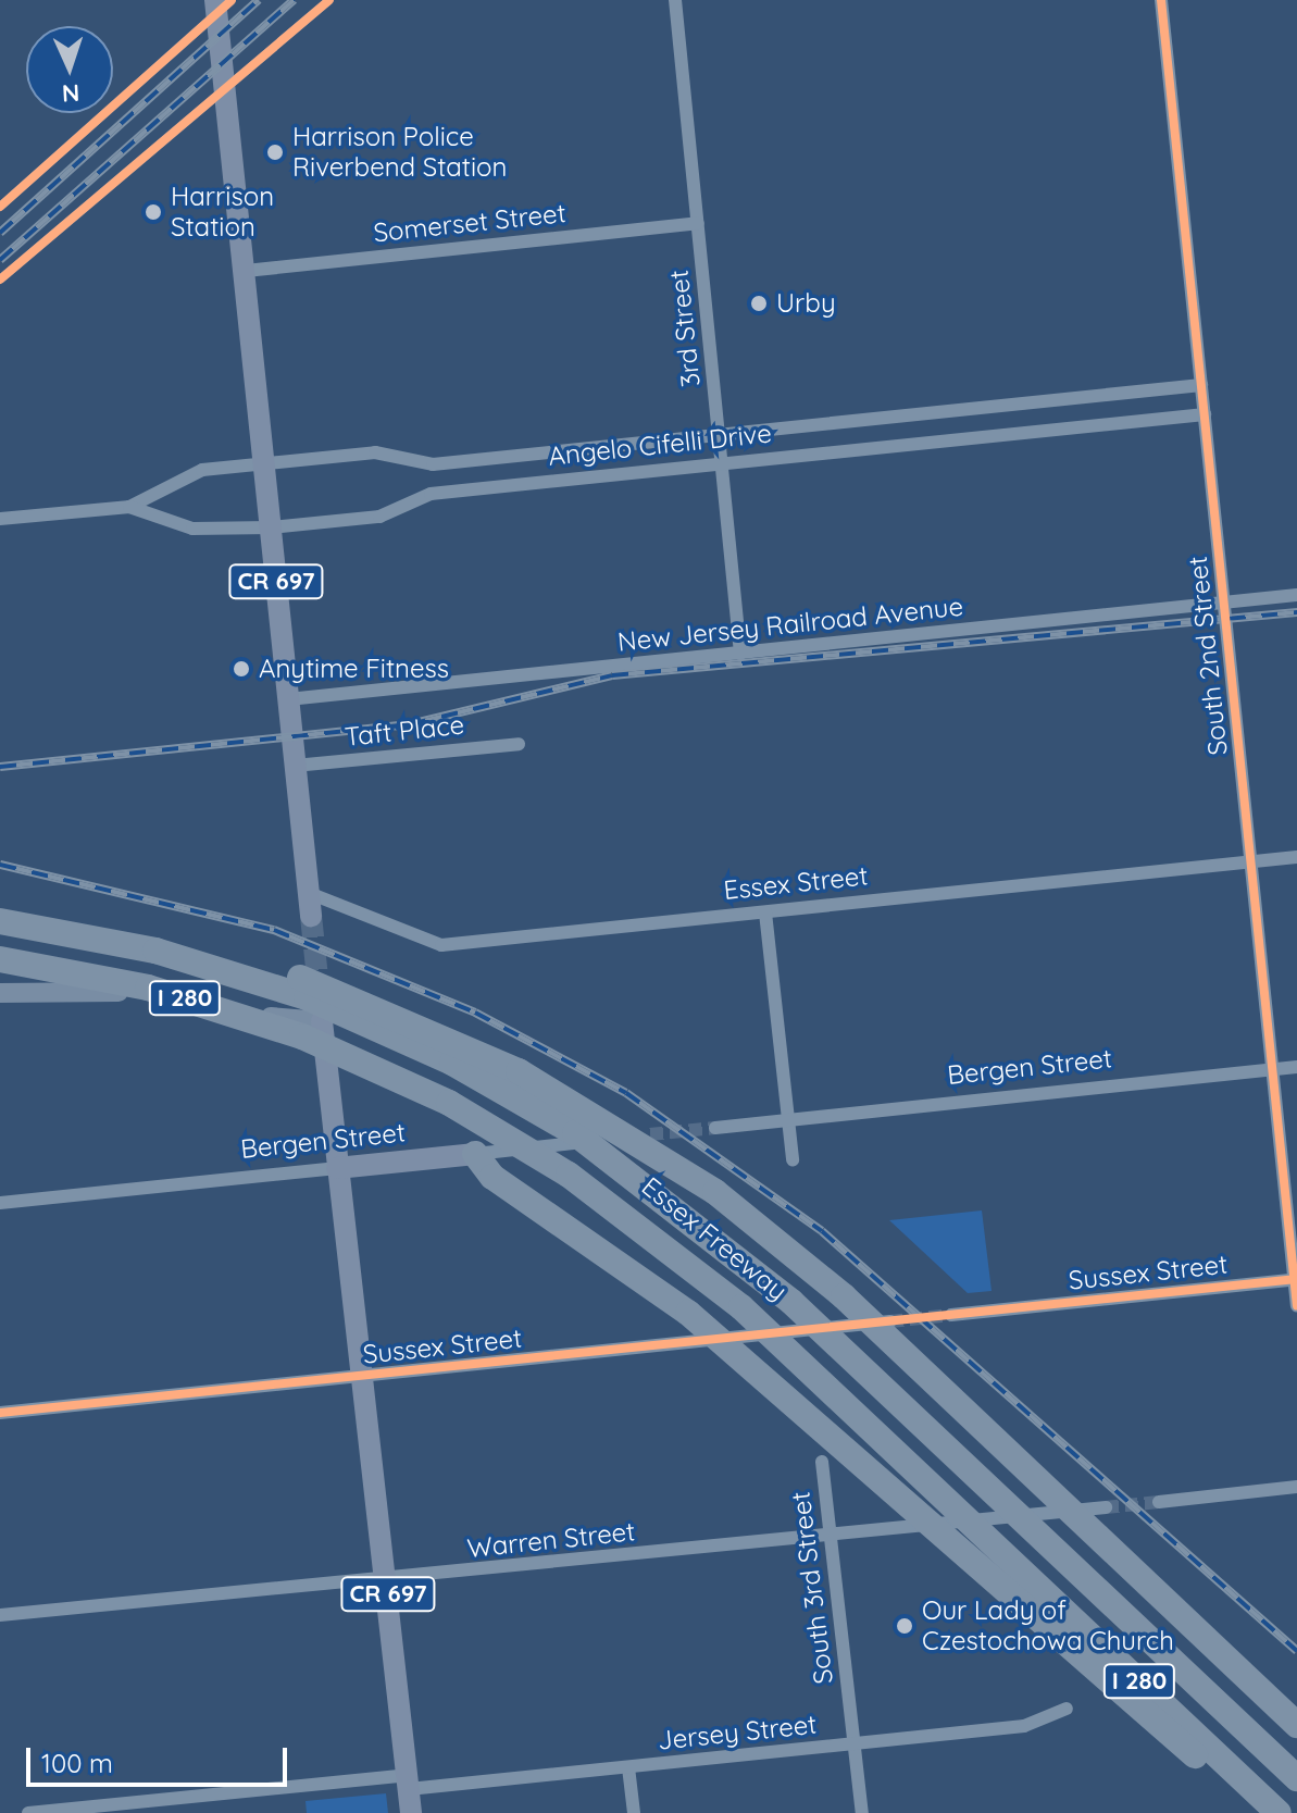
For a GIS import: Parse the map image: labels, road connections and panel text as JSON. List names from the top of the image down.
{
  "streets": {
    "highway": ["I 280", "Essex Freeway"],
    "main road": ["CR 697", "Bergen Street"],
    "street": [
      "Somerset Street",
      "3rd Street",
      "Angelo Cifelli Drive",
      "New Jersey Railroad Avenue",
      "South 2nd Street",
      "Taft Place",
      "Essex Street",
      "Sussex Street",
      "Warren Street",
      "South 3rd Street",
      "Jersey Street"
    ]
  },
  "crossings": [
    ["Somerset Street", "3rd Street"],
    ["Somerset Street", "CR 697"],
    ["3rd Street", "Angelo Cifelli Drive"],
    ["3rd Street", "New Jersey Railroad Avenue"],
    ["Angelo Cifelli Drive", "CR 697"],
    ["Angelo Cifelli Drive", "South 2nd Street"],
    ["CR 697", "New Jersey Railroad Avenue"],
    ["CR 697", "Taft Place"],
    ["CR 697", "Essex Street"],
    ["CR 697", "Bergen Street"],
    ["CR 697", "Sussex Street"],
    ["CR 697", "Warren Street"],
    ["CR 697", "Jersey Street"],
    ["New Jersey Railroad Avenue", "South 2nd Street"],
    ["South 2nd Street", "Essex Street"],
    ["South 2nd Street", "Bergen Street"],
    ["South 2nd Street", "Sussex Street"],
    ["Warren Street", "South 3rd Street"],
    ["South 3rd Street", "Jersey Street"]
  ],
  "places": [
    "Harrison Police Riverbend Station",
    "Harrison Station",
    "Urby",
    "Anytime Fitness",
    "Our Lady of Czestochowa Church"
  ],
  "scale_bar": "100 m",
  "north": "bottom"
}
